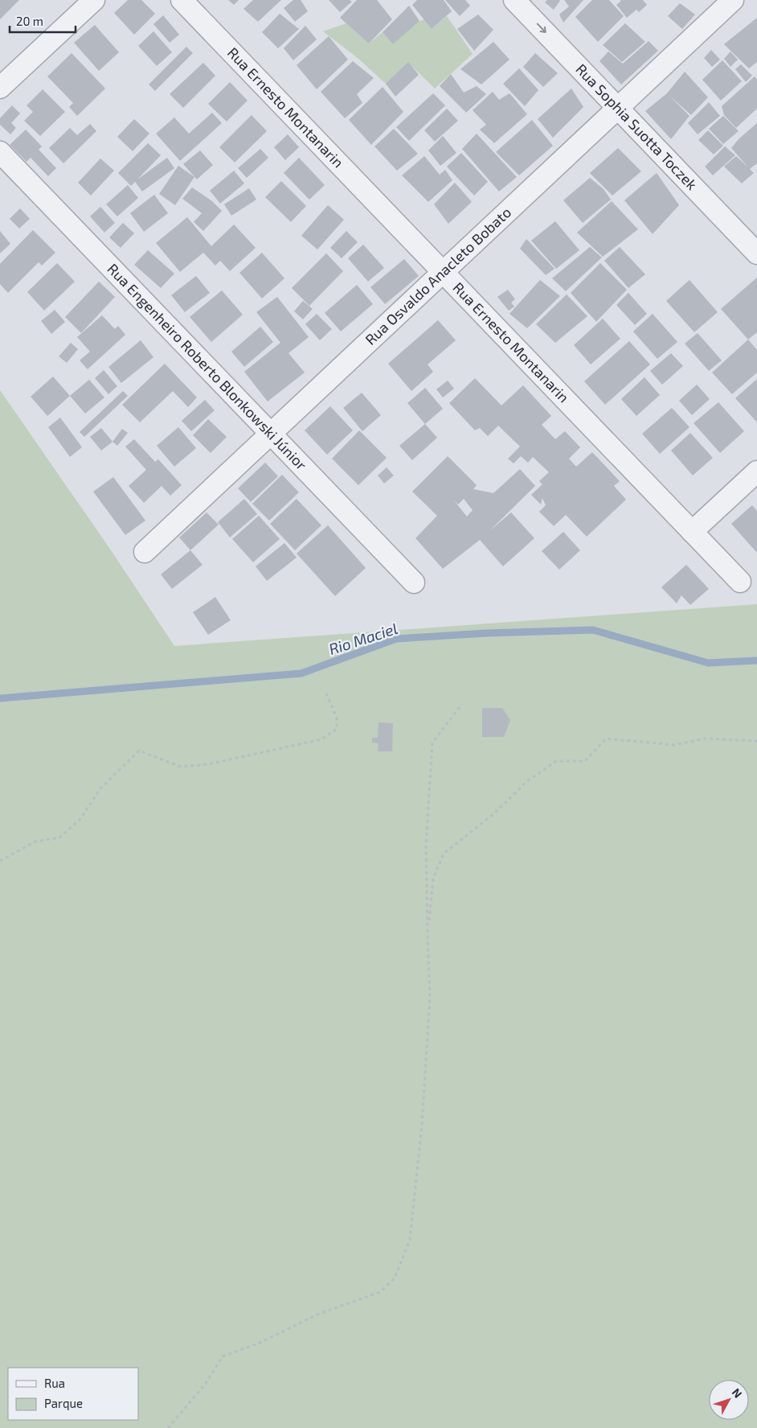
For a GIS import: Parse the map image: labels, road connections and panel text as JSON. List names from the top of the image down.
{
  "streets": {
    "street": [
      "Rua Ernesto Montanarin",
      "Rua Sophia Suotta Toczek",
      "Rua Osvaldo Anacleto Bobato",
      "Rua Engenheiro Roberto Blonkowski Júnior"
    ]
  },
  "crossings": [
    ["Rua Ernesto Montanarin", "Rua Osvaldo Anacleto Bobato"],
    ["Rua Sophia Suotta Toczek", "Rua Osvaldo Anacleto Bobato"],
    ["Rua Osvaldo Anacleto Bobato", "Rua Engenheiro Roberto Blonkowski Júnior"]
  ],
  "one_way": ["Rua Sophia Suotta Toczek"],
  "water": ["Rio Maciel"],
  "legend": ["Rua", "Parque"],
  "scale_bar": "20 m",
  "north": "top right"
}
